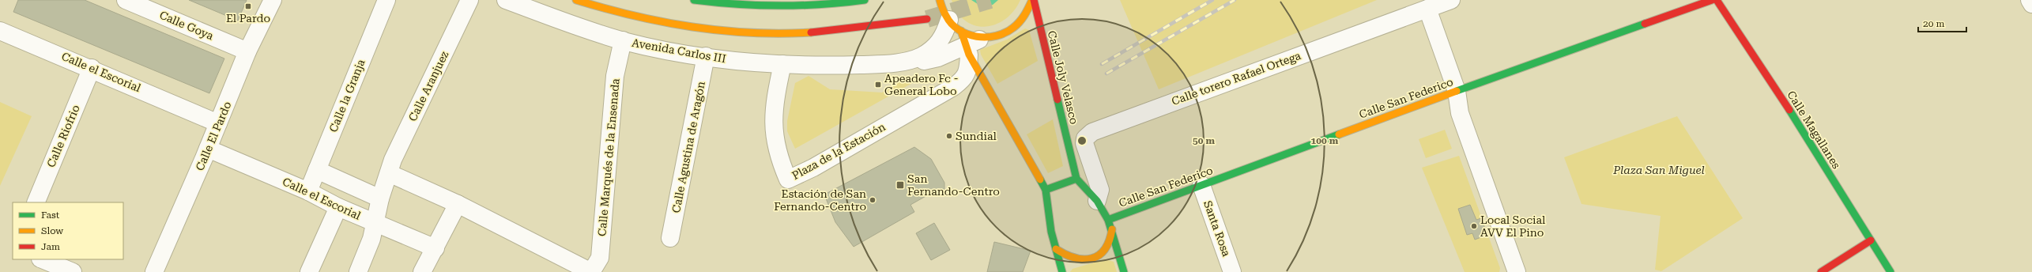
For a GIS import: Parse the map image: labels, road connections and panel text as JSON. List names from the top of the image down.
{
  "streets": {
    "main road": ["Calle Joly Velasco", "Calle San Federico", "Calle Magallanes"],
    "street": [
      "Calle Goya",
      "Avenida Carlos III",
      "Calle el Escorial",
      "Calle torero Rafael Ortega",
      "Calle Aranjuez",
      "Calle la Granja",
      "Calle Riofrio",
      "Calle El Pardo",
      "Calle Agustina de Aragón",
      "Plaza de la Estación",
      "Calle Marqués de la Ensenada",
      "Santa Rosa"
    ]
  },
  "crossings": [
    ["Calle Goya", "Calle El Pardo"],
    ["Avenida Carlos III", "Calle Agustina de Aragón"],
    ["Avenida Carlos III", "Plaza de la Estación"],
    ["Avenida Carlos III", "Calle Marqués de la Ensenada"],
    ["Calle el Escorial", "Calle Aranjuez"],
    ["Calle el Escorial", "Calle la Granja"],
    ["Calle el Escorial", "Calle Riofrio"],
    ["Calle el Escorial", "Calle El Pardo"],
    ["Calle Joly Velasco", "Calle torero Rafael Ortega"],
    ["Calle Joly Velasco", "Calle San Federico"],
    ["Calle torero Rafael Ortega", "Calle San Federico"],
    ["Calle San Federico", "Santa Rosa"]
  ],
  "parks": ["Plaza San Miguel"],
  "places": {
    "transit": ["El Pardo", "Apeadero Fc - General Lobo", "San Fernando-Centro"],
    "other": ["Sundial", "Estación de San Fernando-Centro", "Local Social AVV El Pino"]
  },
  "legend": ["Fast", "Slow", "Jam"],
  "scale_bar": "20 m",
  "rings": ["50 m", "100 m"]
}
